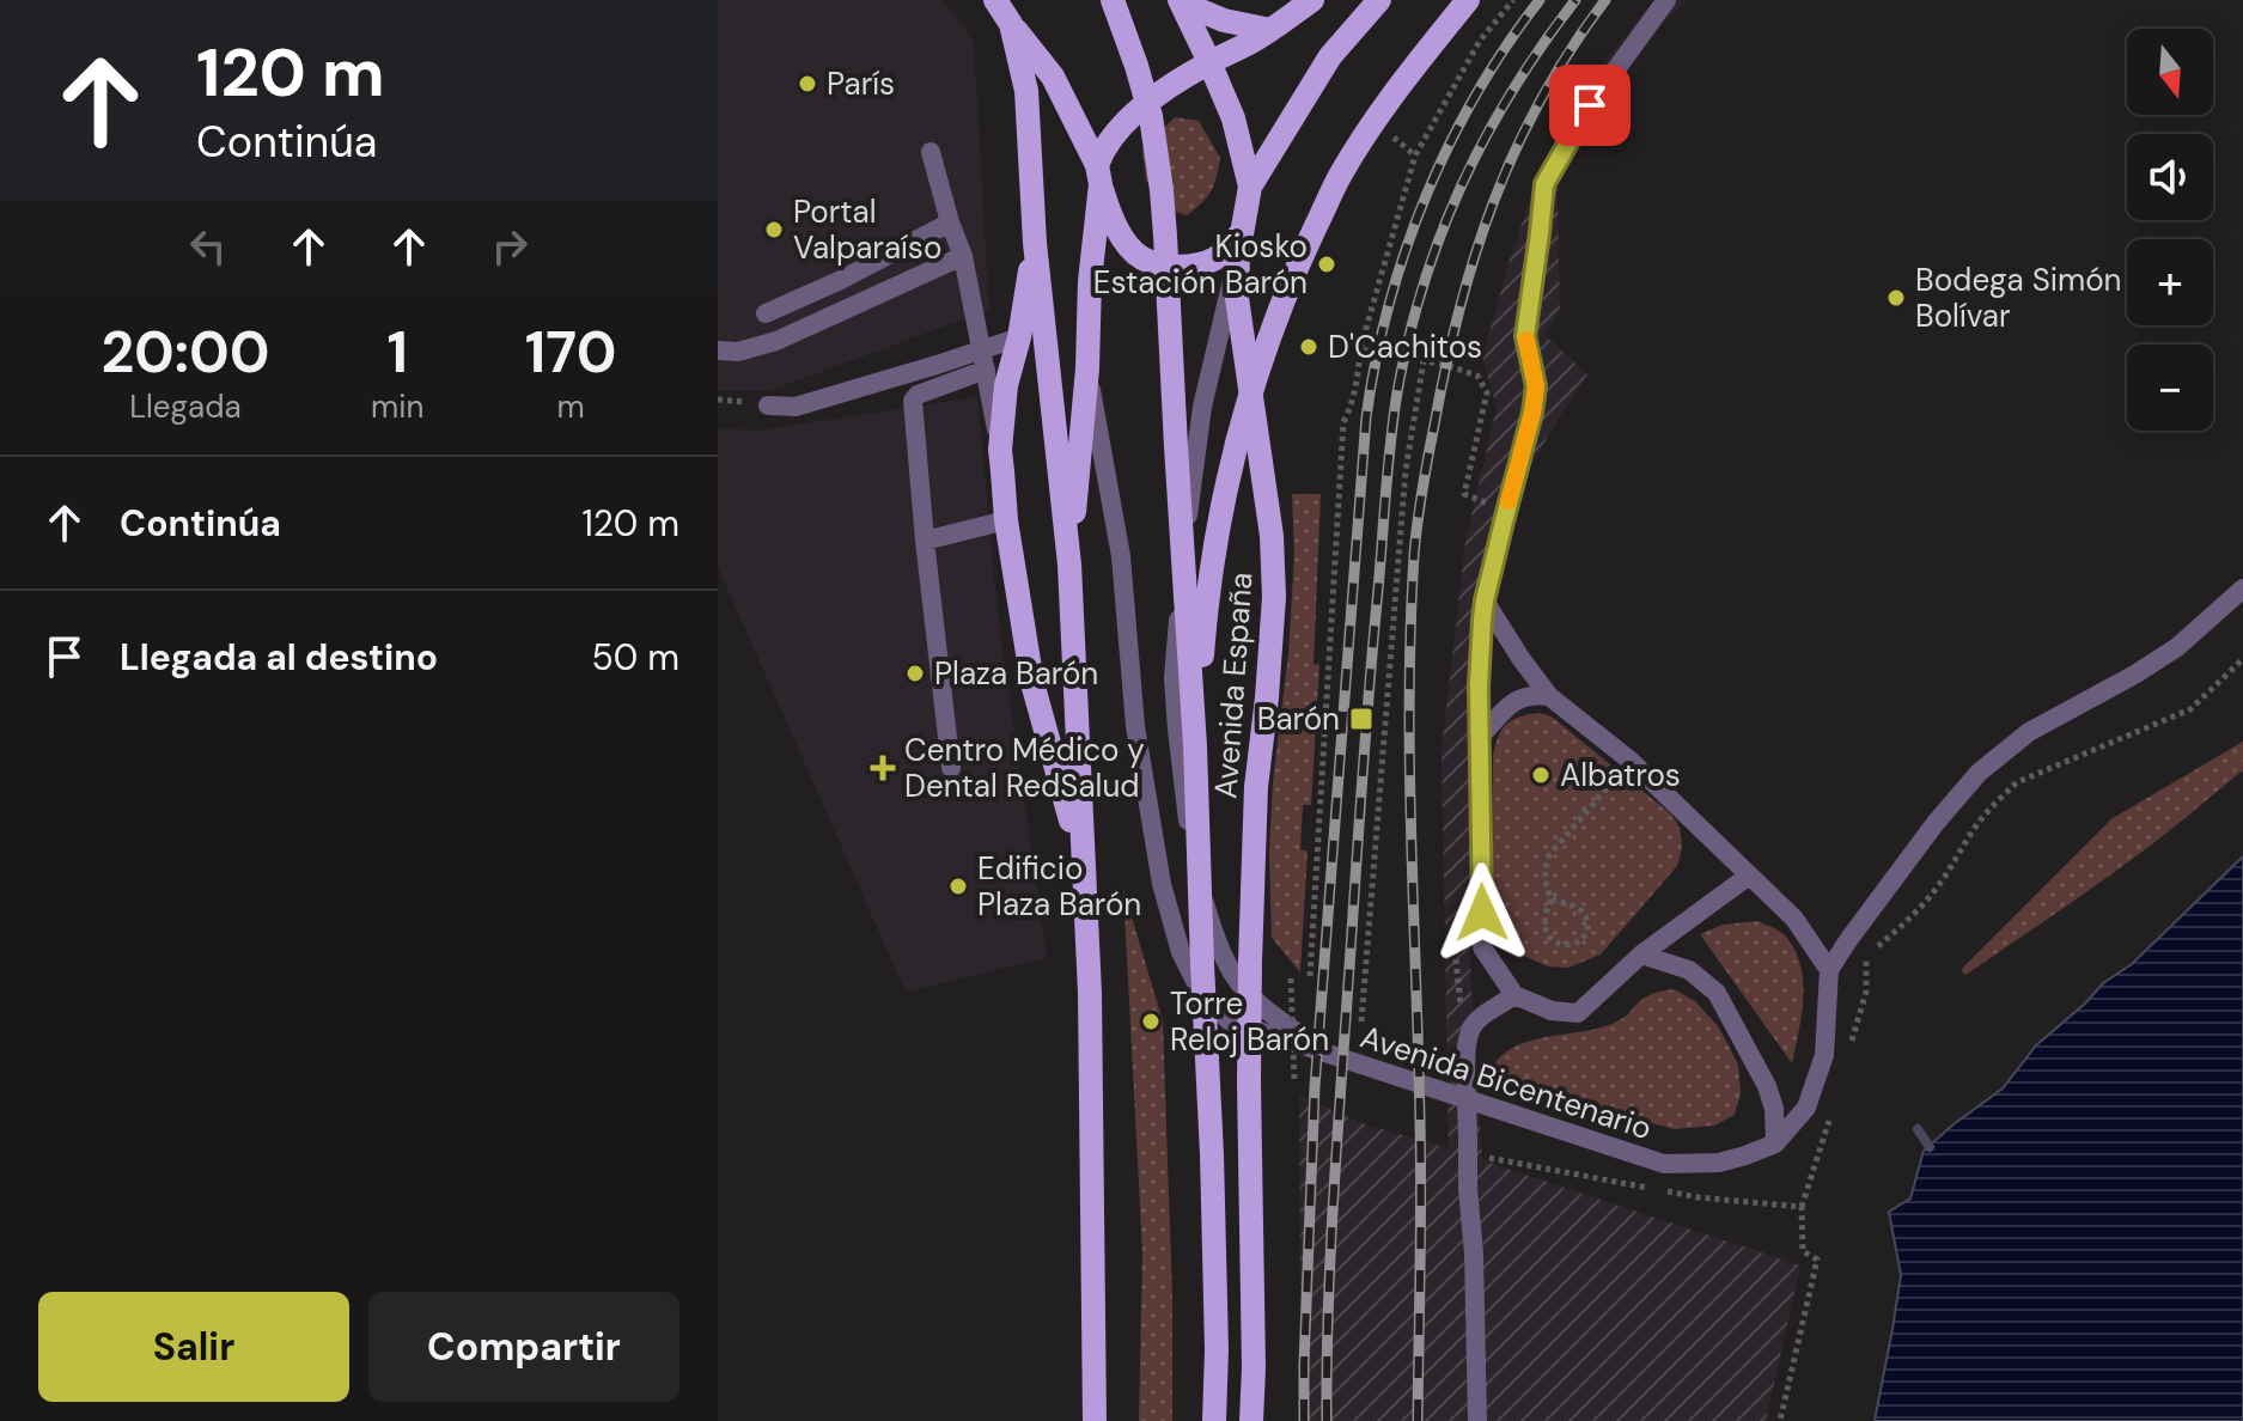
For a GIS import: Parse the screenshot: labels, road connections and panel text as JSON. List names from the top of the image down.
{
  "streets": {
    "main road": ["Avenida España"],
    "street": ["Avenida Bicentenario"]
  },
  "places": {
    "other": [
      "París",
      "Portal Valparaíso",
      "Kiosko Estación Barón",
      "Bodega Simón Bolívar",
      "D'Cachitos",
      "Plaza Barón",
      "Albatros",
      "Edificio Plaza Barón",
      "Torre Reloj Barón"
    ],
    "transit": ["Barón"],
    "health": ["Centro Médico y Dental RedSalud"]
  },
  "north": "bottom",
  "page": {
    "turn": ["120 m", "Continúa"],
    "map_buttons": ["+", "−"],
    "eta": [
      "20:00",
      "Llegada",
      "1",
      "min",
      "170",
      "m"
    ],
    "list": [
      {
        "name": "Continúa",
        "value": "120 m"
      },
      {
        "name": "Llegada al destino",
        "value": "50 m"
      }
    ],
    "buttons": ["Salir", "Compartir"]
  }
}
